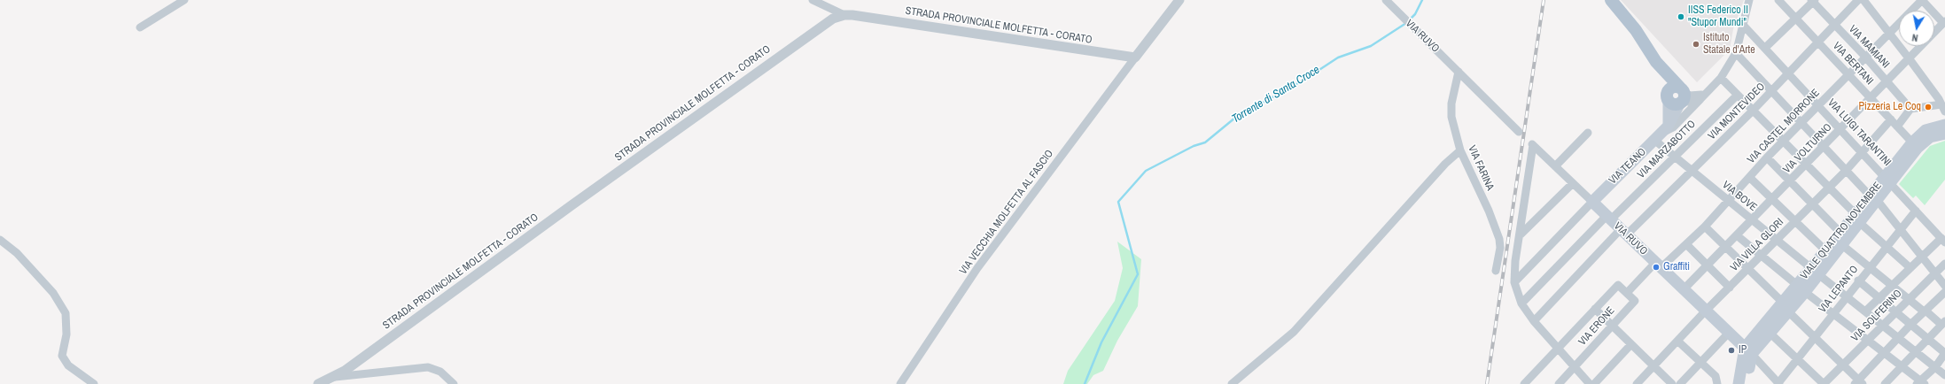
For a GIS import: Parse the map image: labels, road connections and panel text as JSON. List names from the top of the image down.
{
  "streets": {
    "main road": ["VIA RUVO", "VIA TEANO", "VIALE QUATTRO NOVEMBRE"],
    "street": [
      "STRADA PROVINCIALE MOLFETTA - CORATO",
      "VIA MAMIANI",
      "VIA BERTANI",
      "VIA MONTEVIDEO",
      "VIA CASTEL MORRONE",
      "VIA LUIGI TARANTINI",
      "VIA VOLTURNO",
      "VIA MARZABOTTO",
      "VIA FARINA",
      "VIA BOVE",
      "VIA VECCHIA MOLFETTA AL FASCIO",
      "VIA VILLA GLORI",
      "VIA LEPANTO",
      "VIA SOLFERINO",
      "VIA ERONE"
    ]
  },
  "crossings": [
    ["STRADA PROVINCIALE MOLFETTA - CORATO", "VIA VECCHIA MOLFETTA AL FASCIO"],
    ["VIA RUVO", "VIA MONTEVIDEO"],
    ["VIA RUVO", "VIA CASTEL MORRONE"],
    ["VIA RUVO", "VIA VOLTURNO"],
    ["VIA RUVO", "VIA MARZABOTTO"],
    ["VIA RUVO", "VIA TEANO"],
    ["VIA RUVO", "VIA FARINA"],
    ["VIA RUVO", "VIALE QUATTRO NOVEMBRE"],
    ["VIA RUVO", "VIA VILLA GLORI"],
    ["VIA MAMIANI", "VIA MONTEVIDEO"],
    ["VIA MAMIANI", "VIA CASTEL MORRONE"],
    ["VIA MAMIANI", "VIA VOLTURNO"],
    ["VIA BERTANI", "VIA MONTEVIDEO"],
    ["VIA BERTANI", "VIA CASTEL MORRONE"],
    ["VIA BERTANI", "VIA VOLTURNO"],
    ["VIA BERTANI", "VIALE QUATTRO NOVEMBRE"],
    ["VIA BERTANI", "VIA VILLA GLORI"],
    ["VIA MONTEVIDEO", "VIA LUIGI TARANTINI"],
    ["VIA MONTEVIDEO", "VIA BOVE"],
    ["VIA CASTEL MORRONE", "VIA LUIGI TARANTINI"],
    ["VIA CASTEL MORRONE", "VIA BOVE"],
    ["VIA CASTEL MORRONE", "VIA ERONE"],
    ["VIA LUIGI TARANTINI", "VIA VOLTURNO"],
    ["VIA LUIGI TARANTINI", "VIA TEANO"],
    ["VIA LUIGI TARANTINI", "VIALE QUATTRO NOVEMBRE"],
    ["VIA LUIGI TARANTINI", "VIA VILLA GLORI"],
    ["VIA LUIGI TARANTINI", "VIA LEPANTO"],
    ["VIA VOLTURNO", "VIA BOVE"],
    ["VIA MARZABOTTO", "VIA BOVE"],
    ["VIA TEANO", "VIA BOVE"],
    ["VIA BOVE", "VIALE QUATTRO NOVEMBRE"],
    ["VIA BOVE", "VIA VILLA GLORI"],
    ["VIA BOVE", "VIA LEPANTO"],
    ["VIA BOVE", "VIA SOLFERINO"]
  ],
  "water": ["Torrente di Santa Croce"],
  "places": [
    "IISS Federico II \"Stupor Mundi\"",
    "Istituto Statale d'Arte",
    "Pizzeria Le Coq",
    "Graffiti",
    "IP"
  ],
  "north": "bottom"
}
